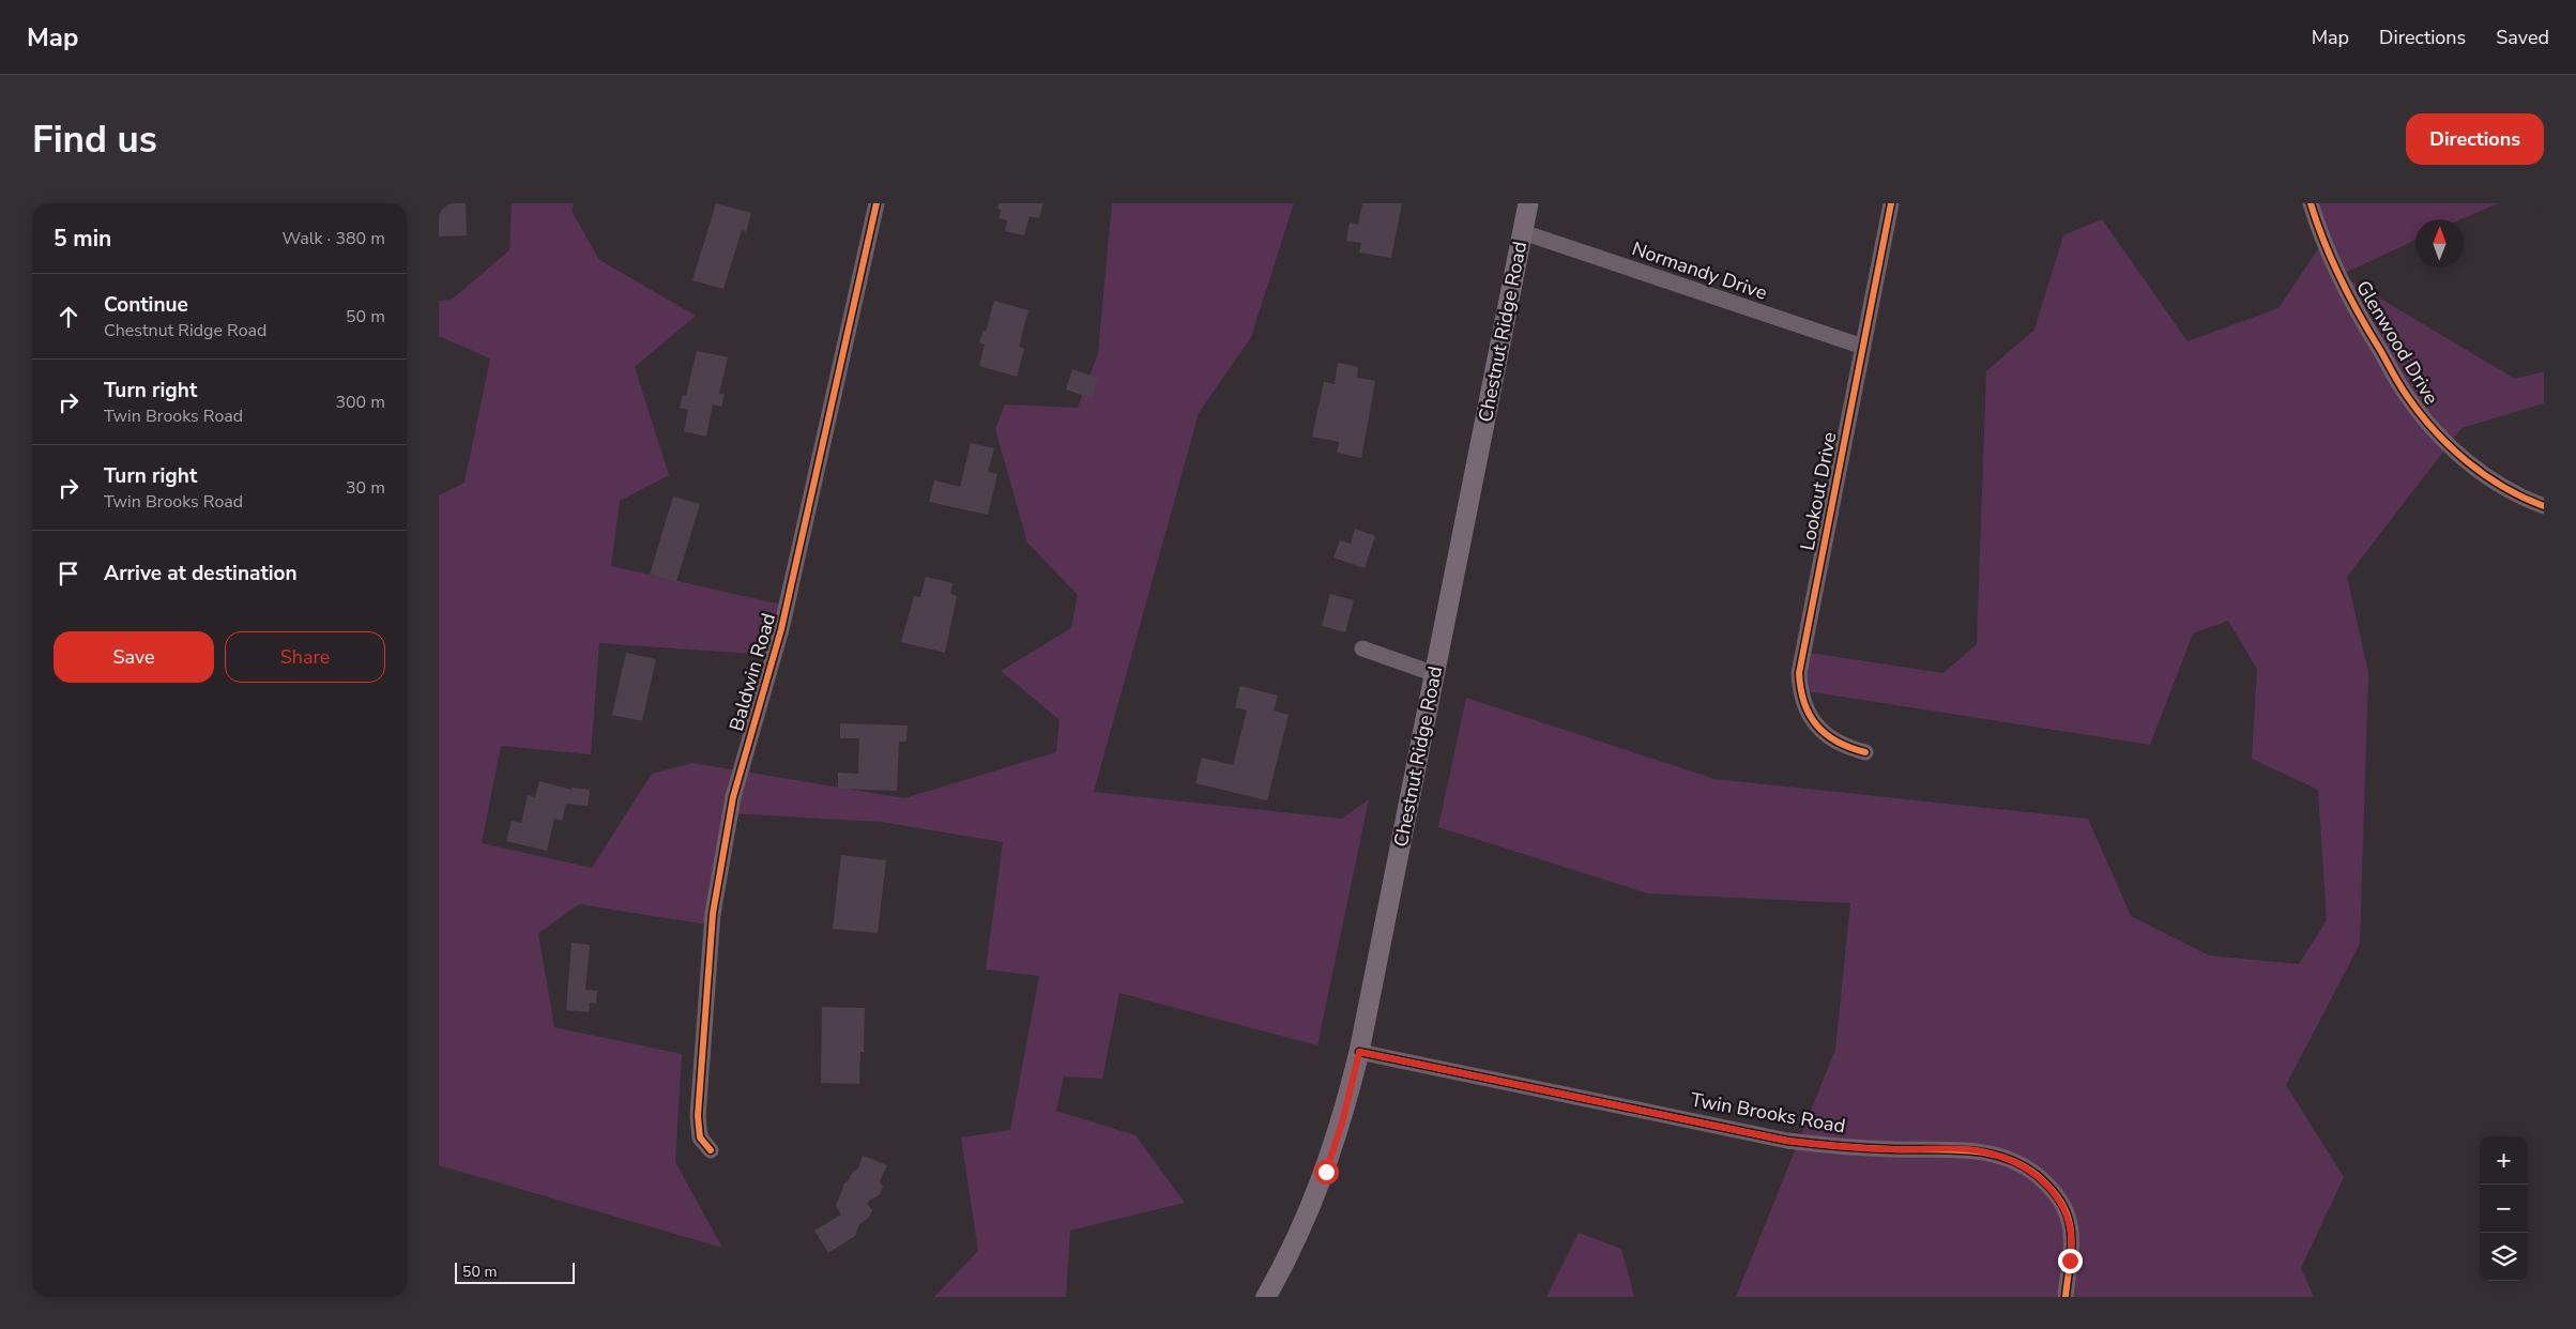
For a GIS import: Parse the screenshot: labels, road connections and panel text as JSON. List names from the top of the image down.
{
  "streets": {
    "main road": ["Chestnut Ridge Road"],
    "street": [
      "Normandy Drive",
      "Glenwood Drive",
      "Lookout Drive",
      "Baldwin Road",
      "Twin Brooks Road"
    ]
  },
  "crossings": [
    ["Normandy Drive", "Chestnut Ridge Road"],
    ["Normandy Drive", "Lookout Drive"],
    ["Chestnut Ridge Road", "Twin Brooks Road"]
  ],
  "scale_bar": "50 m",
  "north": "top",
  "page": {
    "header": "Map",
    "nav": ["Map", "Directions", "Saved"],
    "buttons": [
      "Directions",
      ["Save", "Share"]
    ],
    "title": "Find us",
    "heading": ["5 min", "Walk · 380 m"],
    "list": [
      ["Continue", "Chestnut Ridge Road", "50 m"],
      ["Turn right", "Twin Brooks Road", "300 m"],
      ["Turn right", "Twin Brooks Road", "30 m"],
      "Arrive at destination"
    ],
    "map_buttons": ["+", "−"],
    "scale": "50 m"
  }
}
